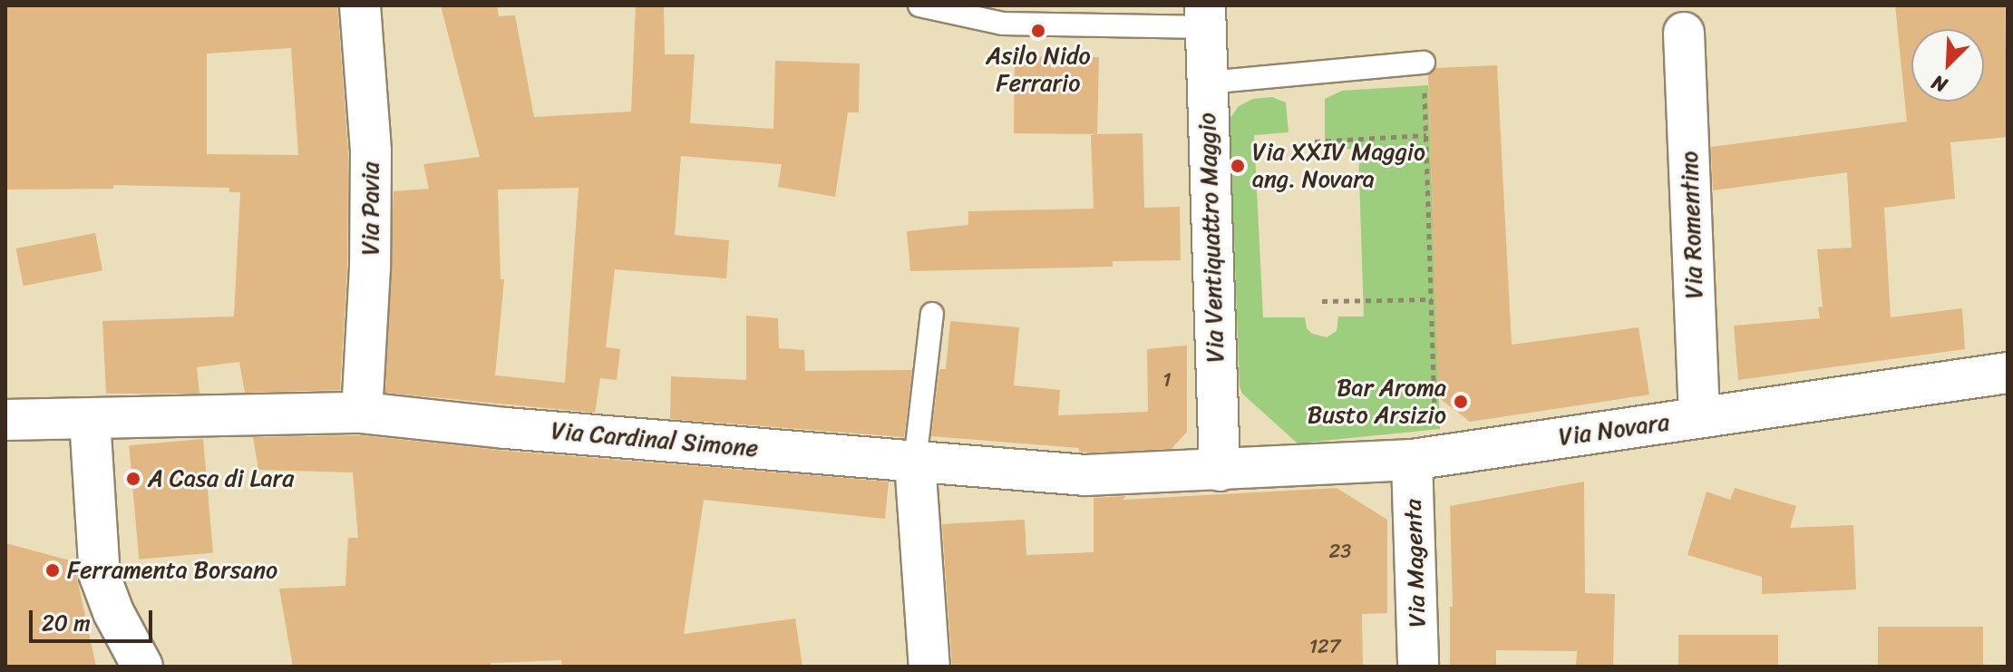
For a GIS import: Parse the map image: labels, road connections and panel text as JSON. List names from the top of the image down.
{
  "streets": {
    "street": [
      "Via Pavia",
      "Via Romentino",
      "Via Ventiquattro Maggio",
      "Via Novara",
      "Via Cardinal Simone",
      "Via Magenta"
    ]
  },
  "crossings": [
    ["Via Pavia", "Via Cardinal Simone"],
    ["Via Romentino", "Via Novara"],
    ["Via Ventiquattro Maggio", "Via Novara"],
    ["Via Ventiquattro Maggio", "Via Cardinal Simone"],
    ["Via Novara", "Via Cardinal Simone"],
    ["Via Novara", "Via Magenta"]
  ],
  "places": [
    "Asilo Nido Ferrario",
    "Via XXIV Maggio ang. Novara",
    "Bar Aroma Busto Arsizio",
    "A Casa di Lara",
    "Ferramenta Borsano"
  ],
  "house_numbers": ["1", "23", "127"],
  "scale_bar": "20 m",
  "north": "bottom left"
}
